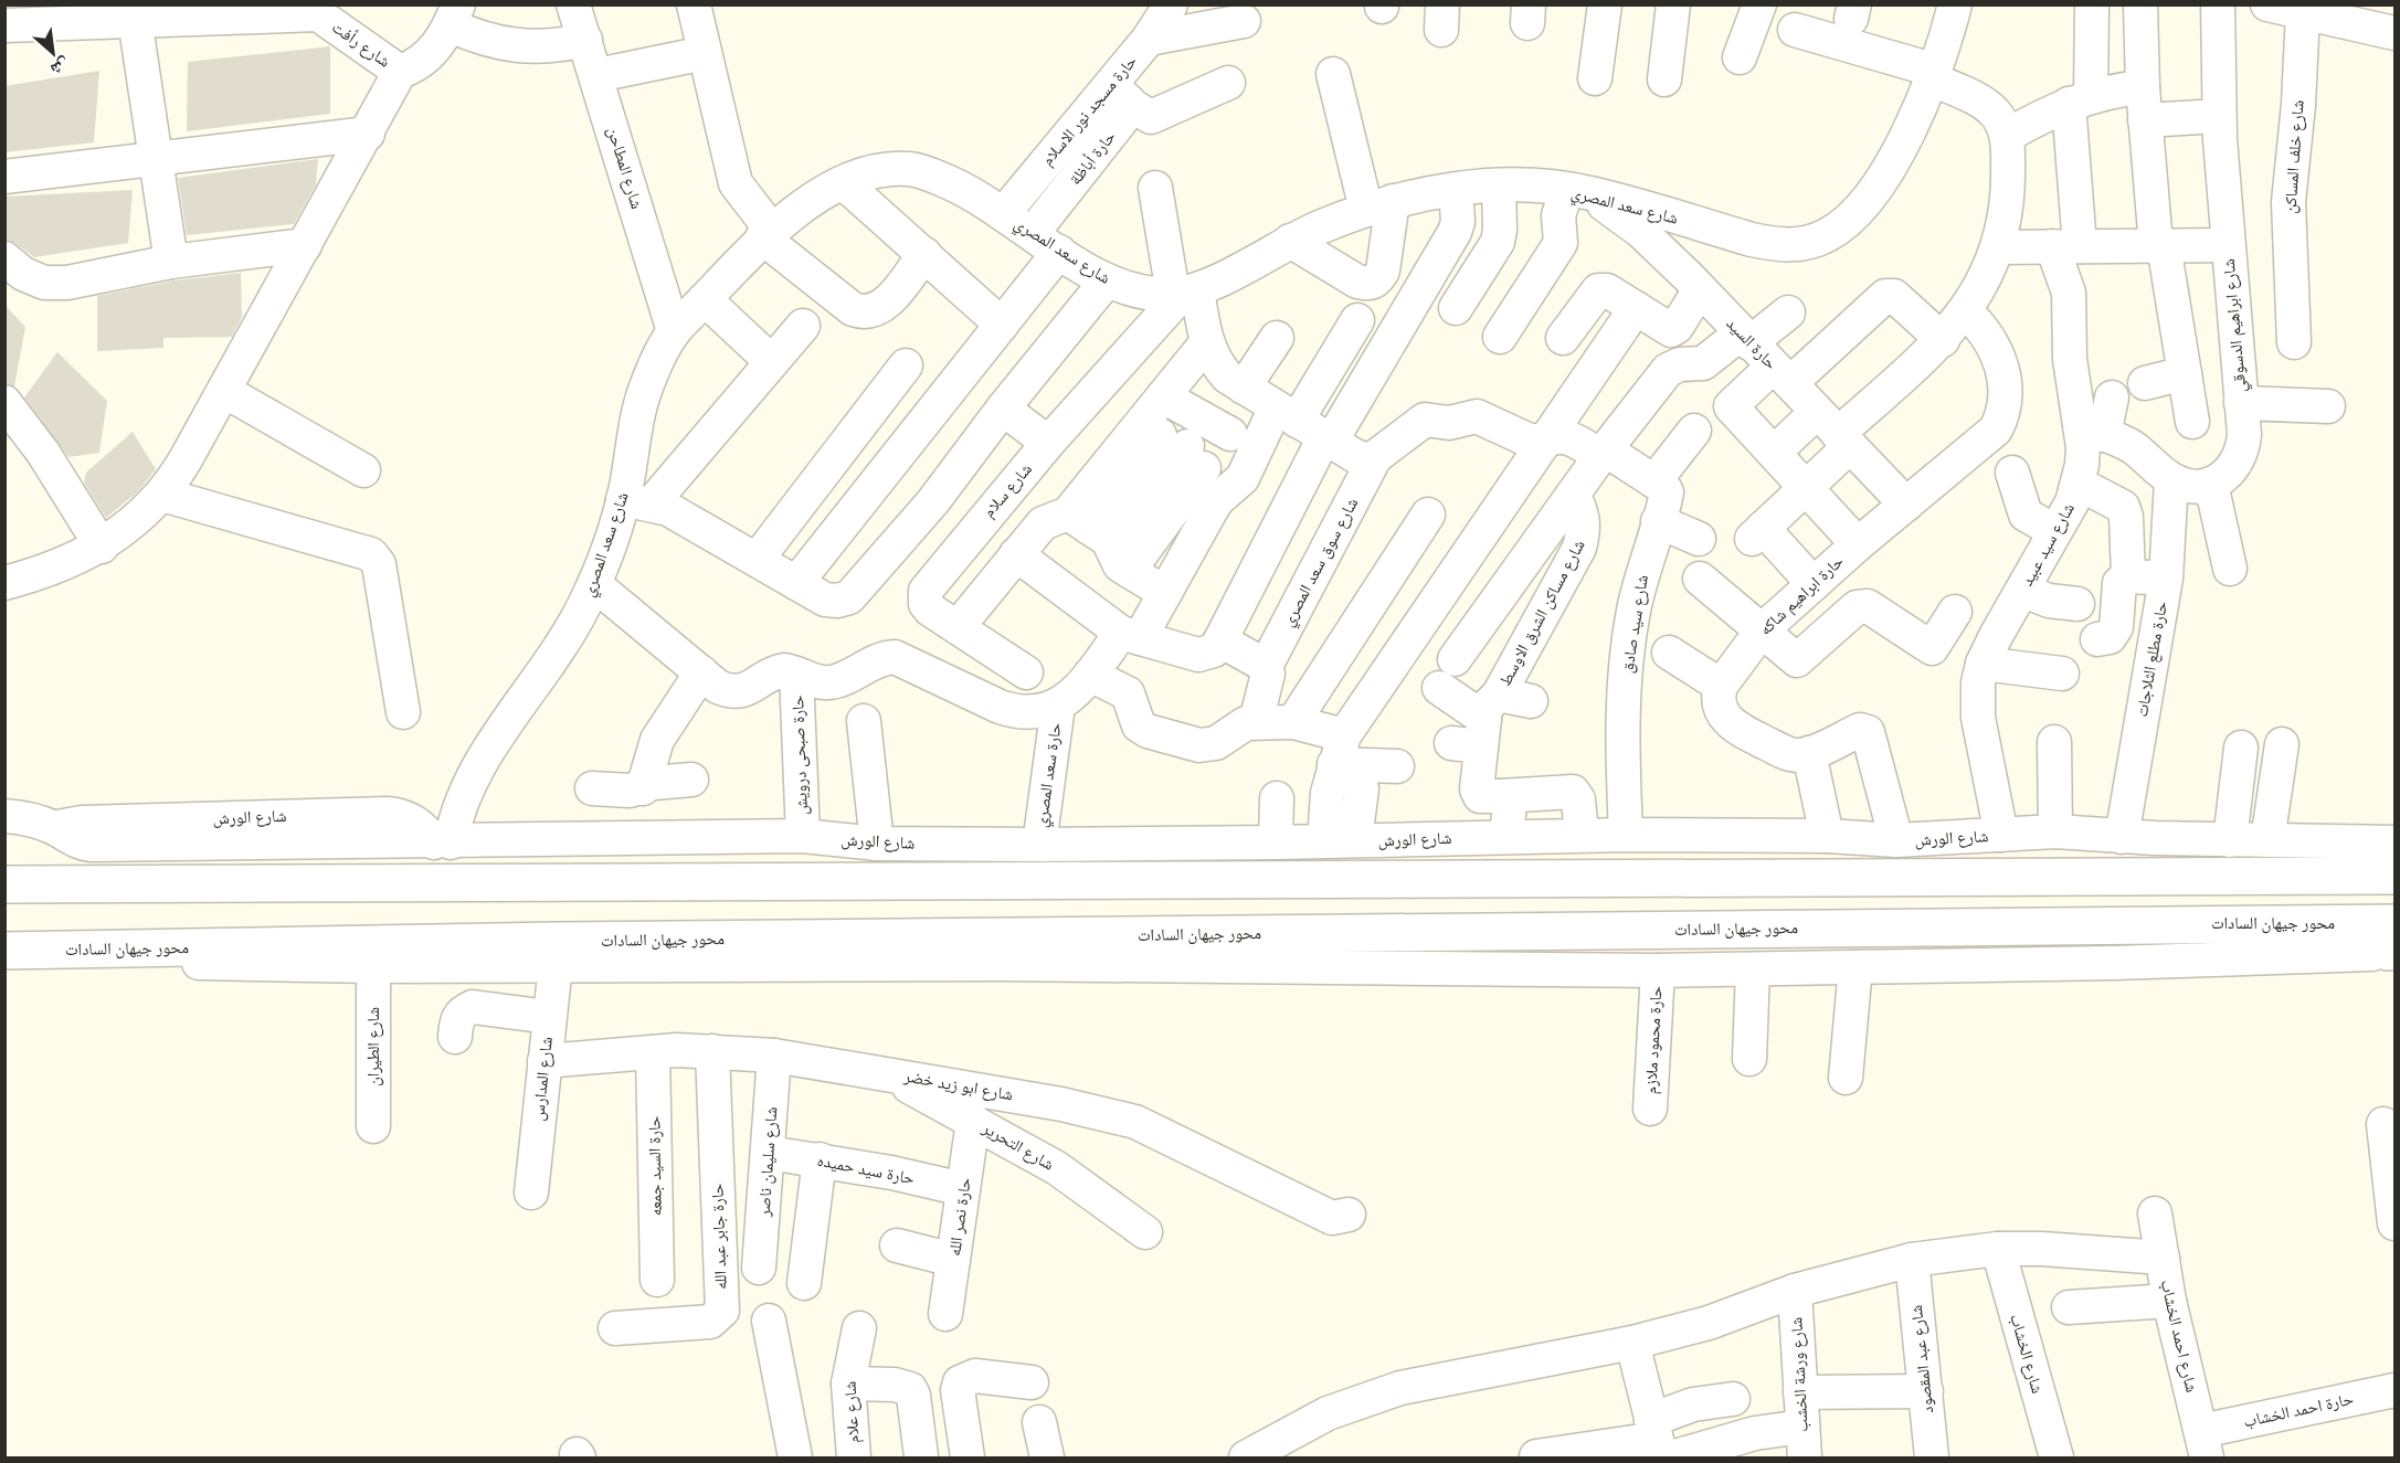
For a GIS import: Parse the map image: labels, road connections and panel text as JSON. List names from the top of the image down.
{
  "streets": {
    "main road": ["محور جيهان السادات"],
    "street": [
      "شارع رأفت",
      "حارة مسجد نور الاسلام",
      "شارع خلف المساكن",
      "حارة أباظة",
      "شارع المطاحن",
      "شارع سعد المصري",
      "شارع ابراهيم الدسوقي",
      "حارة السيد",
      "شارع سلام",
      "شارع سيد عبيد",
      "شارع سوق سعد المصري",
      "حارة ابراهيم شاكه",
      "شارع مساكن الشرق الاوسط",
      "شارع سيد صادق",
      "حارة مطلع الثلاجات",
      "حارة صبحى درويش",
      "حارة سعد المصري",
      "شارع الورش",
      "حارة محمود ملازم",
      "شارع الطيران",
      "شارع المدارس",
      "شارع ابو زيد خضر",
      "شارع التحرير",
      "شارع سليمان ناصر",
      "حارة السيد جمعه",
      "حارة سيد حميده",
      "حارة نصر الله",
      "حارة جابر عبد الله",
      "شارع احمد الخشاب",
      "شارع الخشاب",
      "شارع عبد المقصود",
      "شارع ورشة الخشب",
      "حارة احمد الخشاب",
      "شارع علام"
    ]
  },
  "crossings": [
    ["حارة مسجد نور الاسلام", "حارة أباظة"],
    ["حارة مسجد نور الاسلام", "شارع سعد المصري"],
    ["حارة أباظة", "شارع سعد المصري"],
    ["شارع المطاحن", "شارع سعد المصري"],
    ["شارع سعد المصري", "حارة السيد"],
    ["شارع سعد المصري", "شارع سلام"],
    ["شارع سعد المصري", "شارع الورش"],
    ["حارة السيد", "حارة ابراهيم شاكه"],
    ["شارع سيد عبيد", "شارع الورش"],
    ["شارع سيد صادق", "شارع الورش"],
    ["حارة مطلع الثلاجات", "شارع الورش"],
    ["حارة صبحى درويش", "شارع الورش"],
    ["حارة سعد المصري", "شارع الورش"],
    ["شارع المدارس", "شارع ابو زيد خضر"],
    ["شارع ابو زيد خضر", "شارع التحرير"],
    ["شارع ابو زيد خضر", "شارع سليمان ناصر"],
    ["شارع ابو زيد خضر", "حارة السيد جمعه"],
    ["شارع ابو زيد خضر", "حارة جابر عبد الله"],
    ["شارع التحرير", "حارة نصر الله"],
    ["شارع سليمان ناصر", "حارة سيد حميده"],
    ["حارة سيد حميده", "حارة نصر الله"],
    ["شارع احمد الخشاب", "حارة احمد الخشاب"]
  ],
  "north": "bottom right"
}
